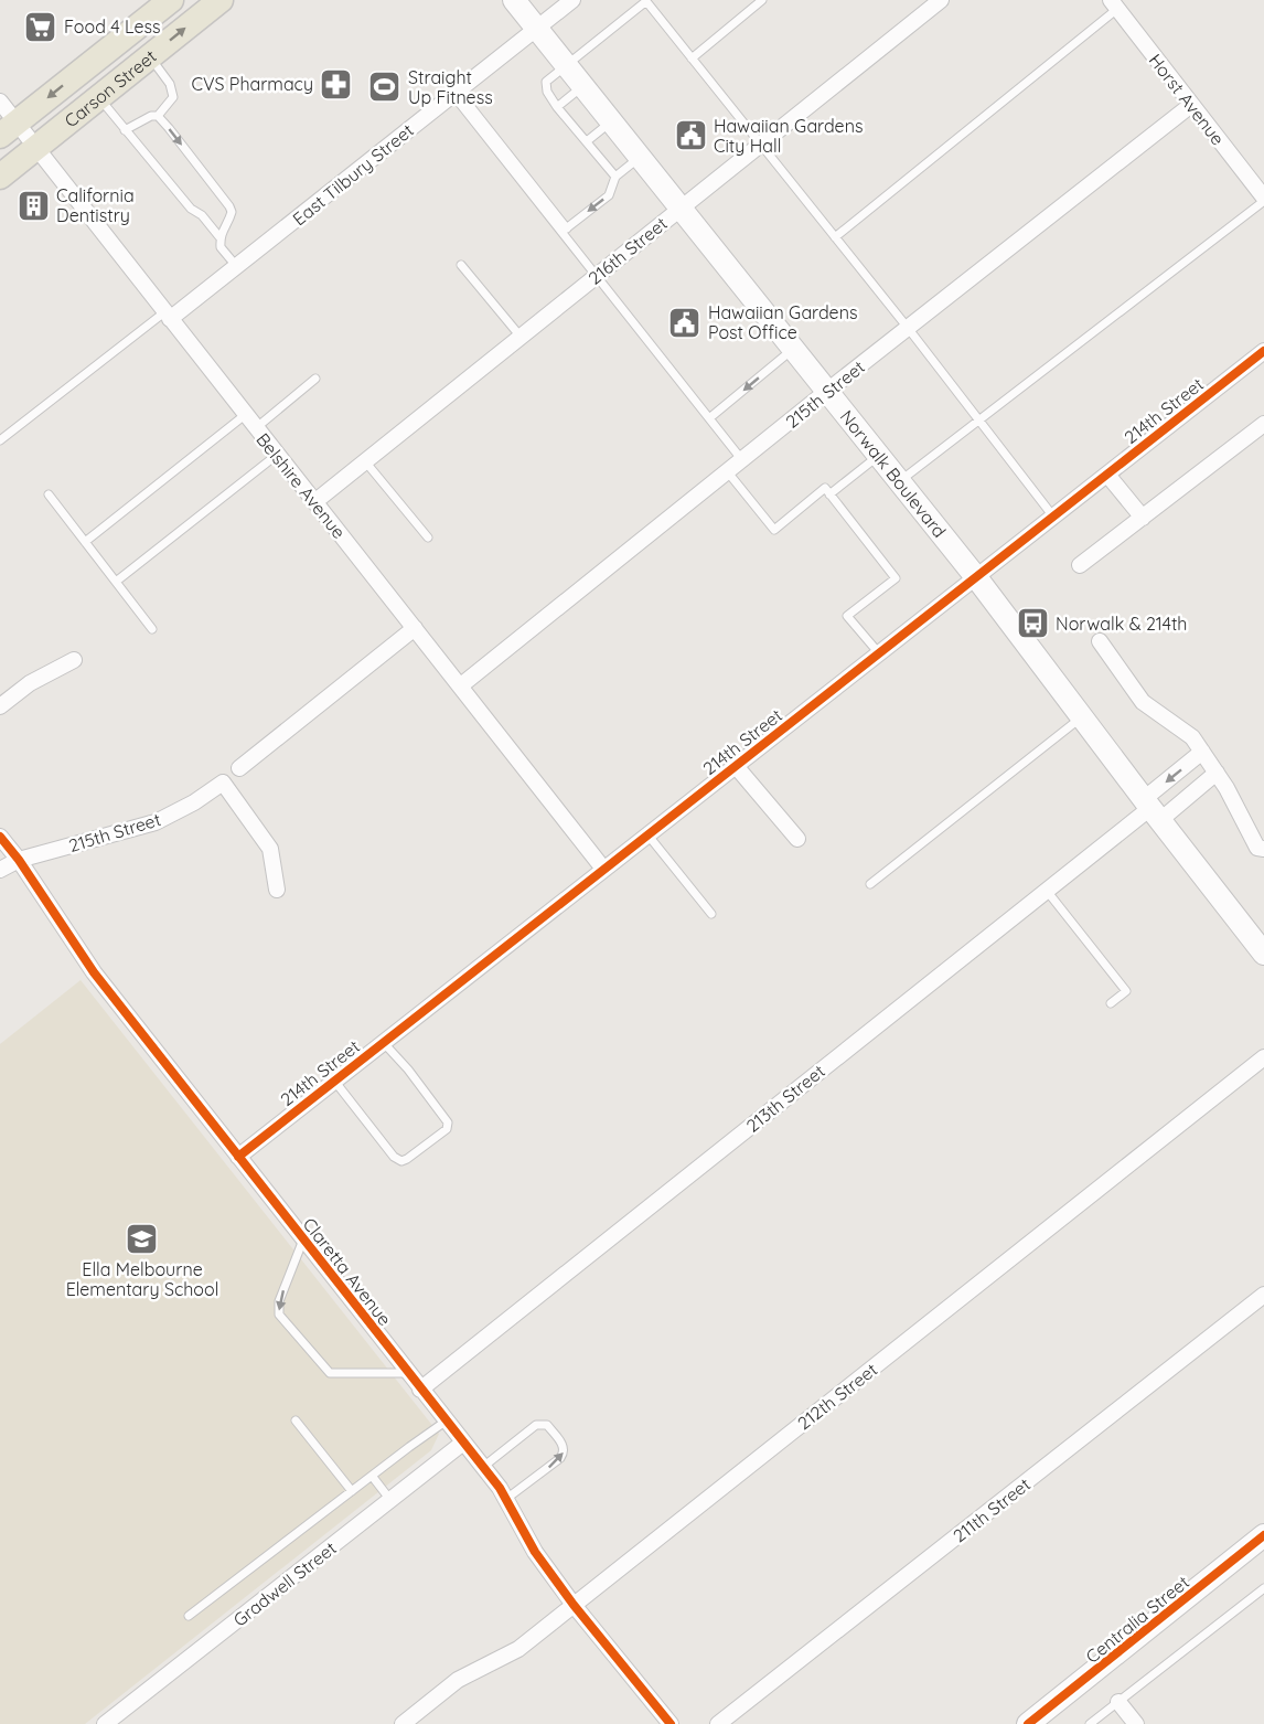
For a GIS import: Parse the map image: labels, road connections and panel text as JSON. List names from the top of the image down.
{
  "streets": {
    "main road": ["Carson Street", "Norwalk Boulevard", "Centralia Street"],
    "street": [
      "Horst Avenue",
      "East Tilbury Street",
      "216th Street",
      "215th Street",
      "214th Street",
      "Belshire Avenue",
      "213th Street",
      "Claretta Avenue",
      "212th Street",
      "211th Street",
      "Gradwell Street"
    ]
  },
  "crossings": [
    ["Carson Street", "Belshire Avenue"],
    ["Horst Avenue", "215th Street"],
    ["East Tilbury Street", "Norwalk Boulevard"],
    ["East Tilbury Street", "Belshire Avenue"],
    ["216th Street", "Norwalk Boulevard"],
    ["216th Street", "Belshire Avenue"],
    ["215th Street", "Norwalk Boulevard"],
    ["215th Street", "Belshire Avenue"],
    ["215th Street", "Claretta Avenue"],
    ["214th Street", "Norwalk Boulevard"],
    ["214th Street", "Belshire Avenue"],
    ["214th Street", "Claretta Avenue"],
    ["Norwalk Boulevard", "213th Street"],
    ["213th Street", "Claretta Avenue"],
    ["Claretta Avenue", "212th Street"],
    ["Claretta Avenue", "Gradwell Street"]
  ],
  "places": {
    "supermarket": ["Food 4 Less"],
    "pharmacy": ["CVS Pharmacy"],
    "sports": ["Straight Up Fitness"],
    "public building": ["Hawaiian Gardens City Hall", "Hawaiian Gardens Post Office"],
    "building": ["California Dentistry"],
    "bus stop": ["Norwalk & 214th"],
    "school or university": ["Ella Melbourne Elementary School"]
  }
}
